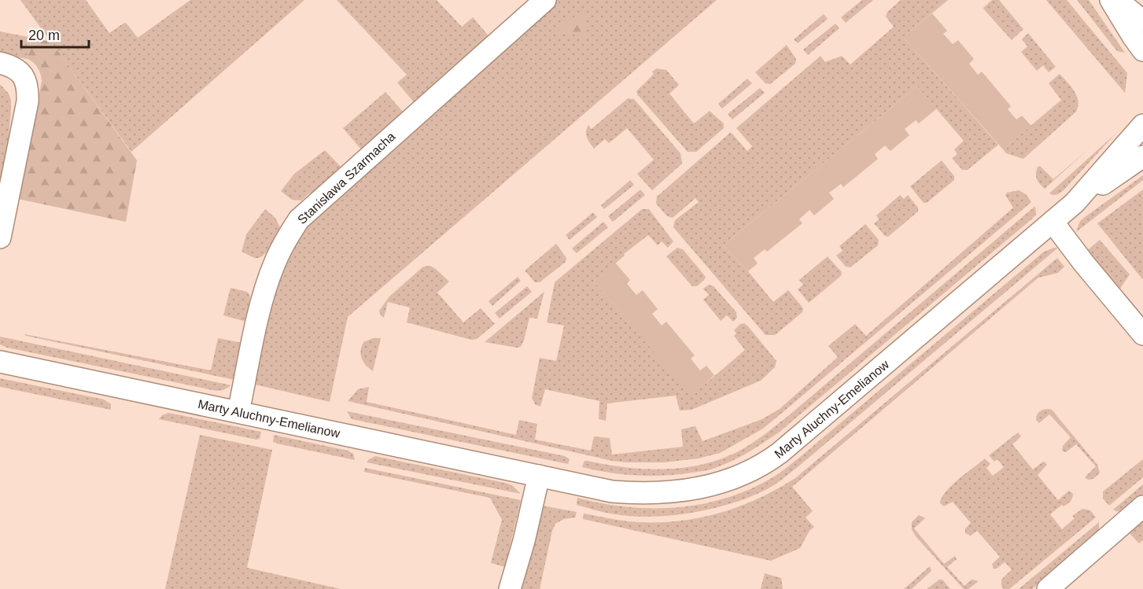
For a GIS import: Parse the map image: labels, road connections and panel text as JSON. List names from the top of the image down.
{
  "streets": {
    "street": ["Stanisława Szarmacha", "Marty Aluchny-Emelianow"]
  },
  "crossings": [
    ["Stanisława Szarmacha", "Marty Aluchny-Emelianow"]
  ],
  "scale_bar": "20 m"
}
